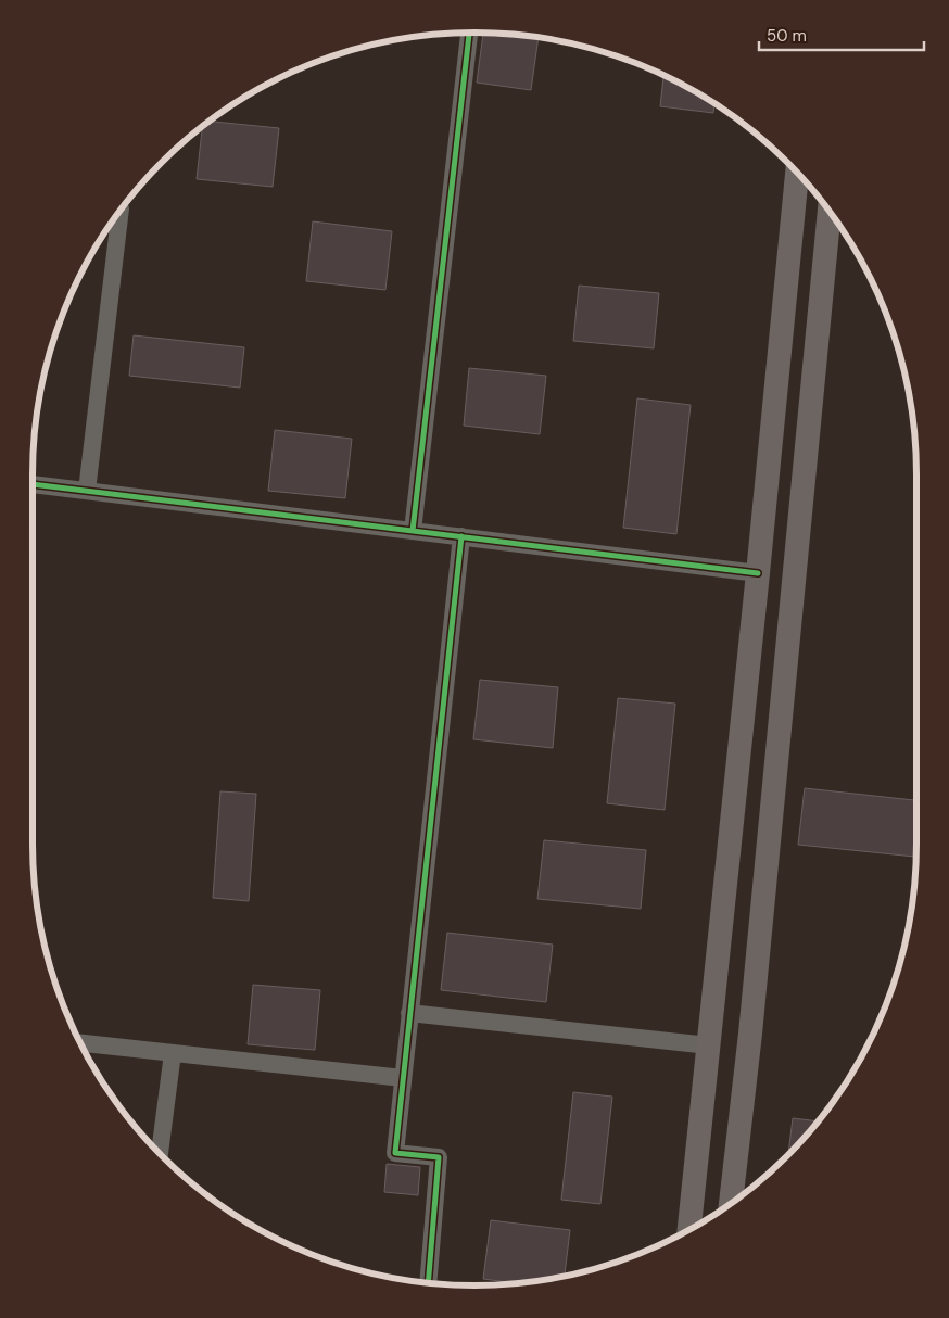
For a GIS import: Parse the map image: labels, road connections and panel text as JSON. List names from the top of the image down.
{
  "scale_bar": "50 m"
}
